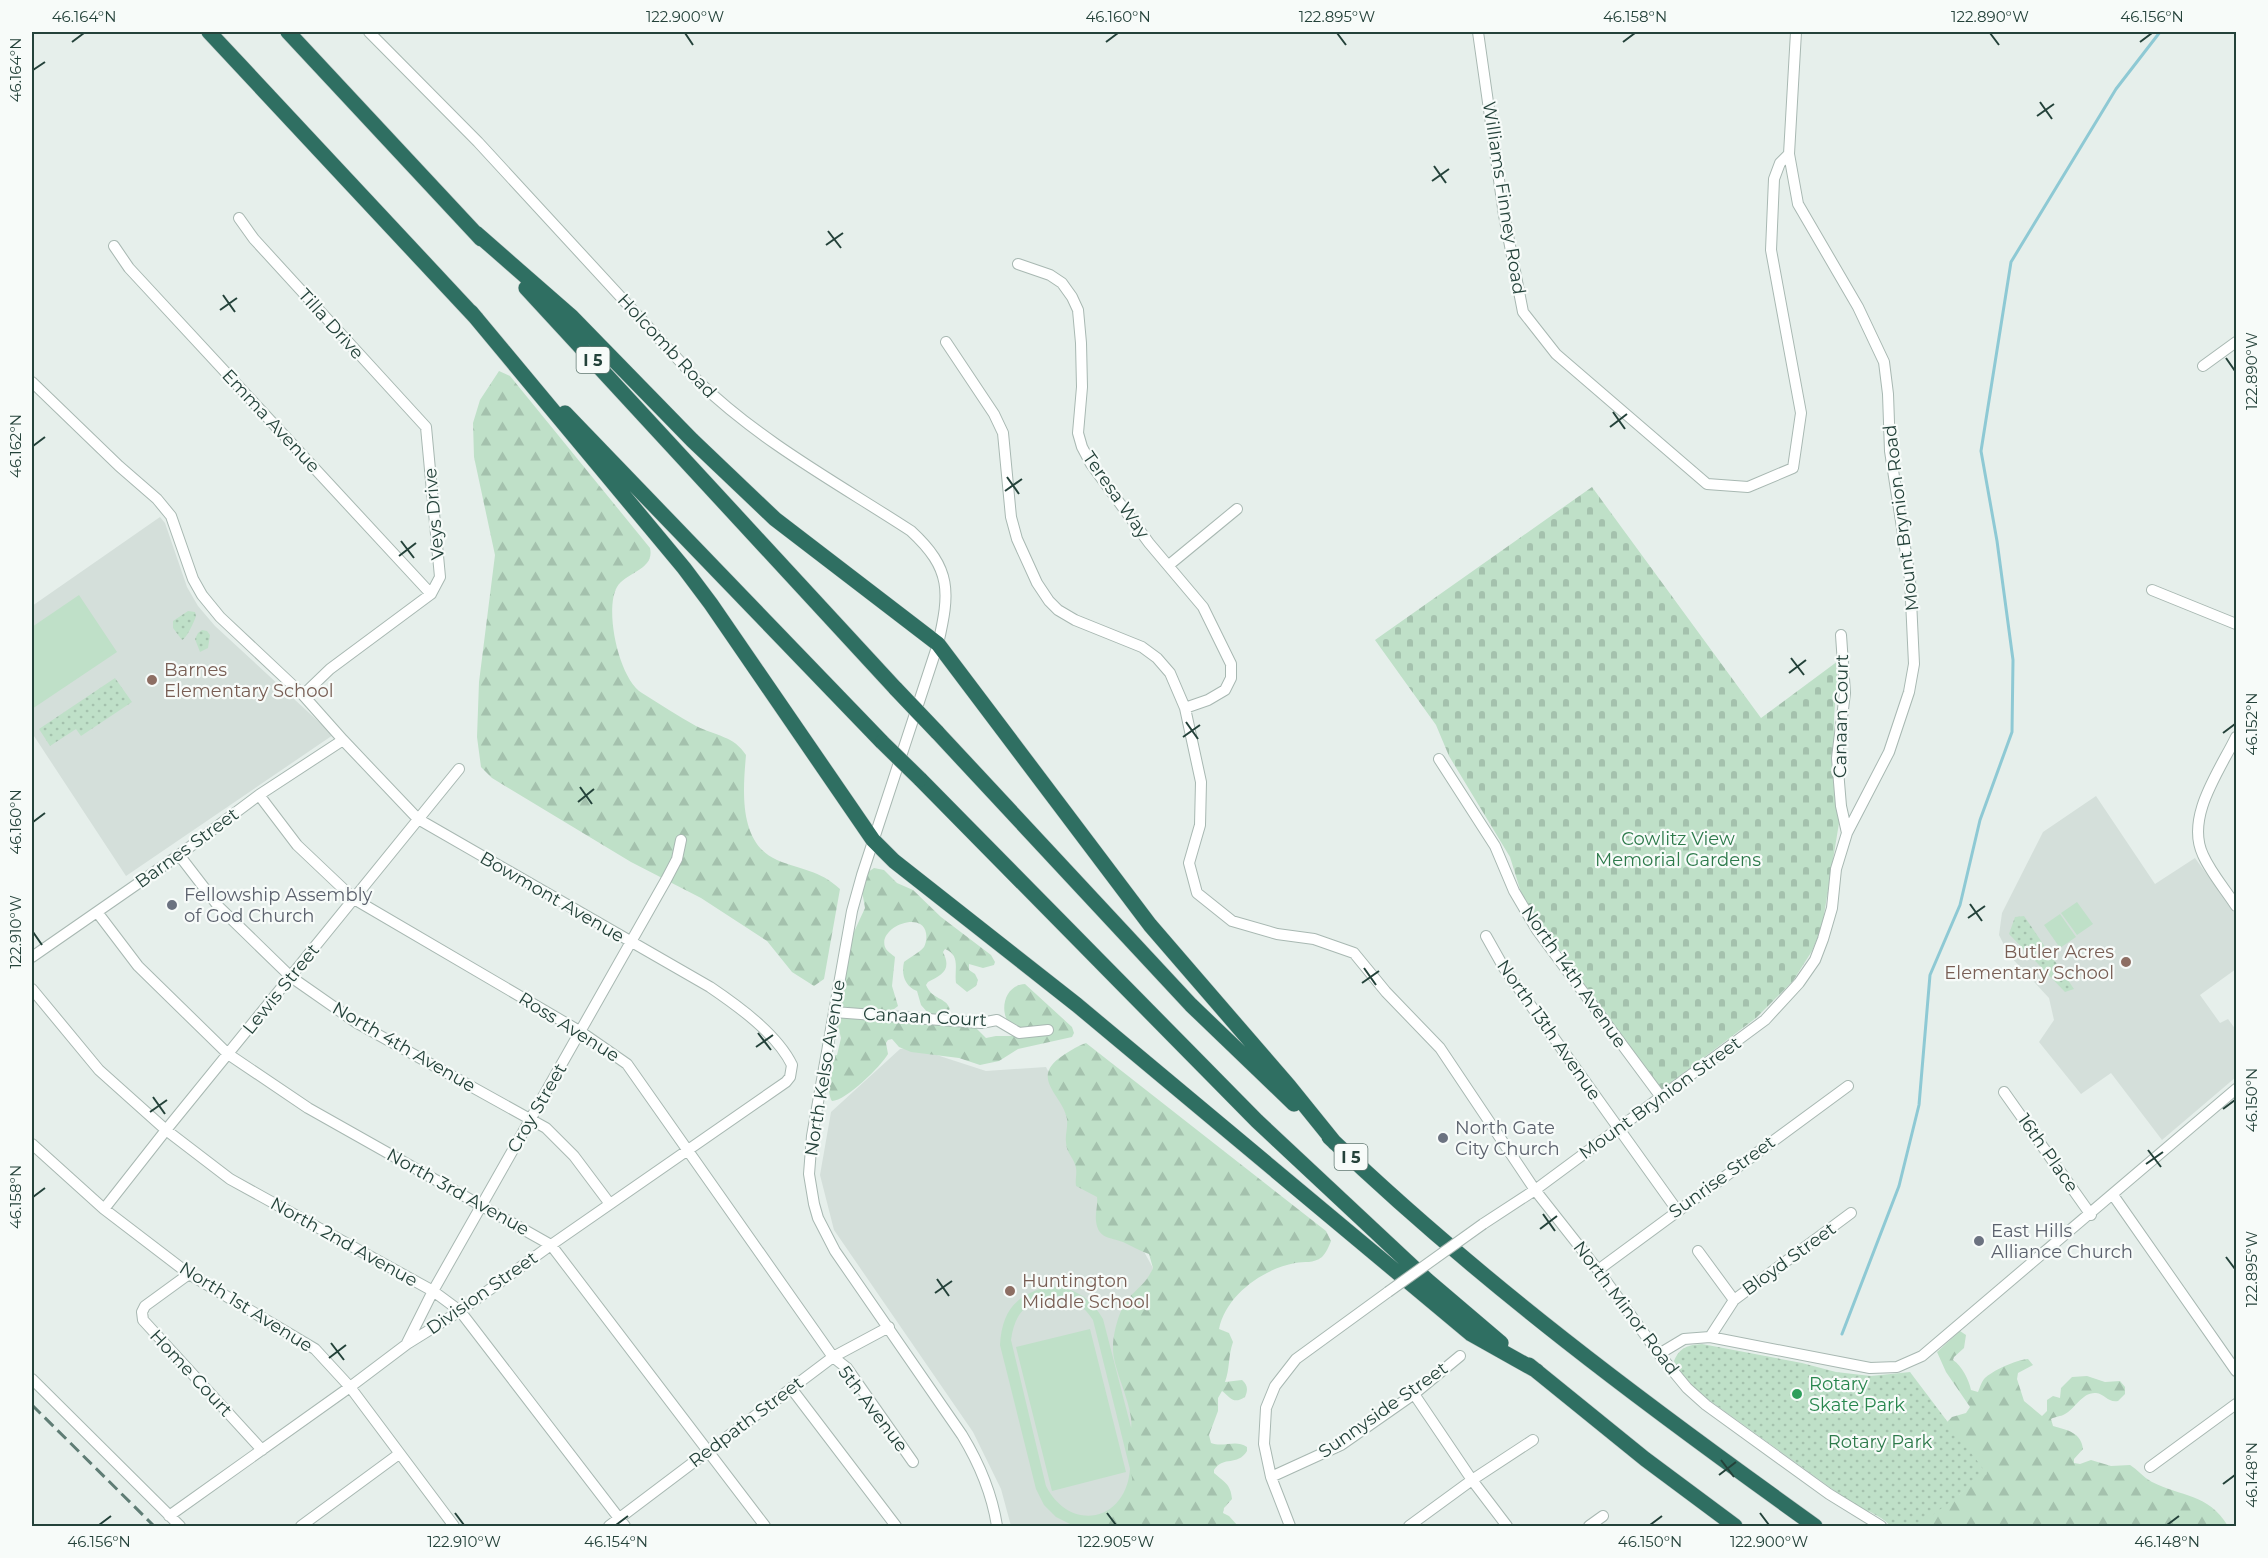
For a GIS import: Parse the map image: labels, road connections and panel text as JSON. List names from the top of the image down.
{
  "streets": {
    "highway": ["I 5"],
    "street": [
      "Williams Finney Road",
      "Tilla Drive",
      "Holcomb Road",
      "Emma Avenue",
      "Teresa Way",
      "Veys Drive",
      "Mount Brynion Road",
      "Canaan Court",
      "Barnes Street",
      "Bowmont Avenue",
      "North 14th Avenue",
      "Lewis Street",
      "Ross Avenue",
      "North 13th Avenue",
      "North 4th Avenue",
      "North Kelso Avenue",
      "Mount Brynion Street",
      "Croy Street",
      "16th Place",
      "Sunrise Street",
      "North 3rd Avenue",
      "North 2nd Avenue",
      "Bloyd Street",
      "Division Street",
      "North 1st Avenue",
      "North Minor Road",
      "Home Court",
      "5th Avenue",
      "Sunnyside Street",
      "Redpath Street"
    ]
  },
  "crossings": [
    ["Williams Finney Road", "Mount Brynion Road"],
    ["Tilla Drive", "Veys Drive"],
    ["Holcomb Road", "North Kelso Avenue"],
    ["Emma Avenue", "Veys Drive"],
    ["Teresa Way", "North Minor Road"],
    ["Mount Brynion Road", "Canaan Court"],
    ["Mount Brynion Road", "Mount Brynion Street"],
    ["Canaan Court", "North Kelso Avenue"],
    ["Barnes Street", "Bowmont Avenue"],
    ["Barnes Street", "Ross Avenue"],
    ["Barnes Street", "North 4th Avenue"],
    ["Barnes Street", "North 3rd Avenue"],
    ["Bowmont Avenue", "Lewis Street"],
    ["Bowmont Avenue", "Croy Street"],
    ["Bowmont Avenue", "Division Street"],
    ["North 14th Avenue", "Mount Brynion Street"],
    ["Lewis Street", "Ross Avenue"],
    ["Lewis Street", "North 4th Avenue"],
    ["Lewis Street", "North 3rd Avenue"],
    ["Lewis Street", "North 2nd Avenue"],
    ["Lewis Street", "North 1st Avenue"],
    ["Ross Avenue", "Croy Street"],
    ["Ross Avenue", "Division Street"],
    ["Ross Avenue", "5th Avenue"],
    ["Ross Avenue", "Redpath Street"],
    ["North 13th Avenue", "Mount Brynion Street"],
    ["North 13th Avenue", "Sunrise Street"],
    ["North 4th Avenue", "Croy Street"],
    ["North 4th Avenue", "Division Street"],
    ["North Kelso Avenue", "Redpath Street"],
    ["Mount Brynion Street", "North Minor Road"],
    ["Mount Brynion Street", "Sunnyside Street"],
    ["Croy Street", "North 3rd Avenue"],
    ["Croy Street", "North 2nd Avenue"],
    ["Croy Street", "Division Street"],
    ["Sunrise Street", "North Minor Road"],
    ["North 3rd Avenue", "Division Street"],
    ["North 3rd Avenue", "Redpath Street"],
    ["North 2nd Avenue", "Division Street"],
    ["North 2nd Avenue", "Redpath Street"],
    ["Division Street", "North 1st Avenue"],
    ["Division Street", "Home Court"],
    ["North 1st Avenue", "Home Court"],
    ["5th Avenue", "Redpath Street"]
  ],
  "parks": ["Cowlitz View Memorial Gardens", "Rotary Park"],
  "places": [
    "Barnes Elementary School",
    "Fellowship Assembly of God Church",
    "Butler Acres Elementary School",
    "North Gate City Church",
    "East Hills Alliance Church",
    "Huntington Middle School",
    "Rotary Skate Park"
  ],
  "coordinates": [
    "46.164°N",
    "122.900°W",
    "46.160°N",
    "122.895°W",
    "46.158°N",
    "122.890°W",
    "46.156°N",
    "46.162°N",
    "46.152°N",
    "122.910°W",
    "46.150°N",
    "46.148°N",
    "46.154°N",
    "122.905°W"
  ]
}
